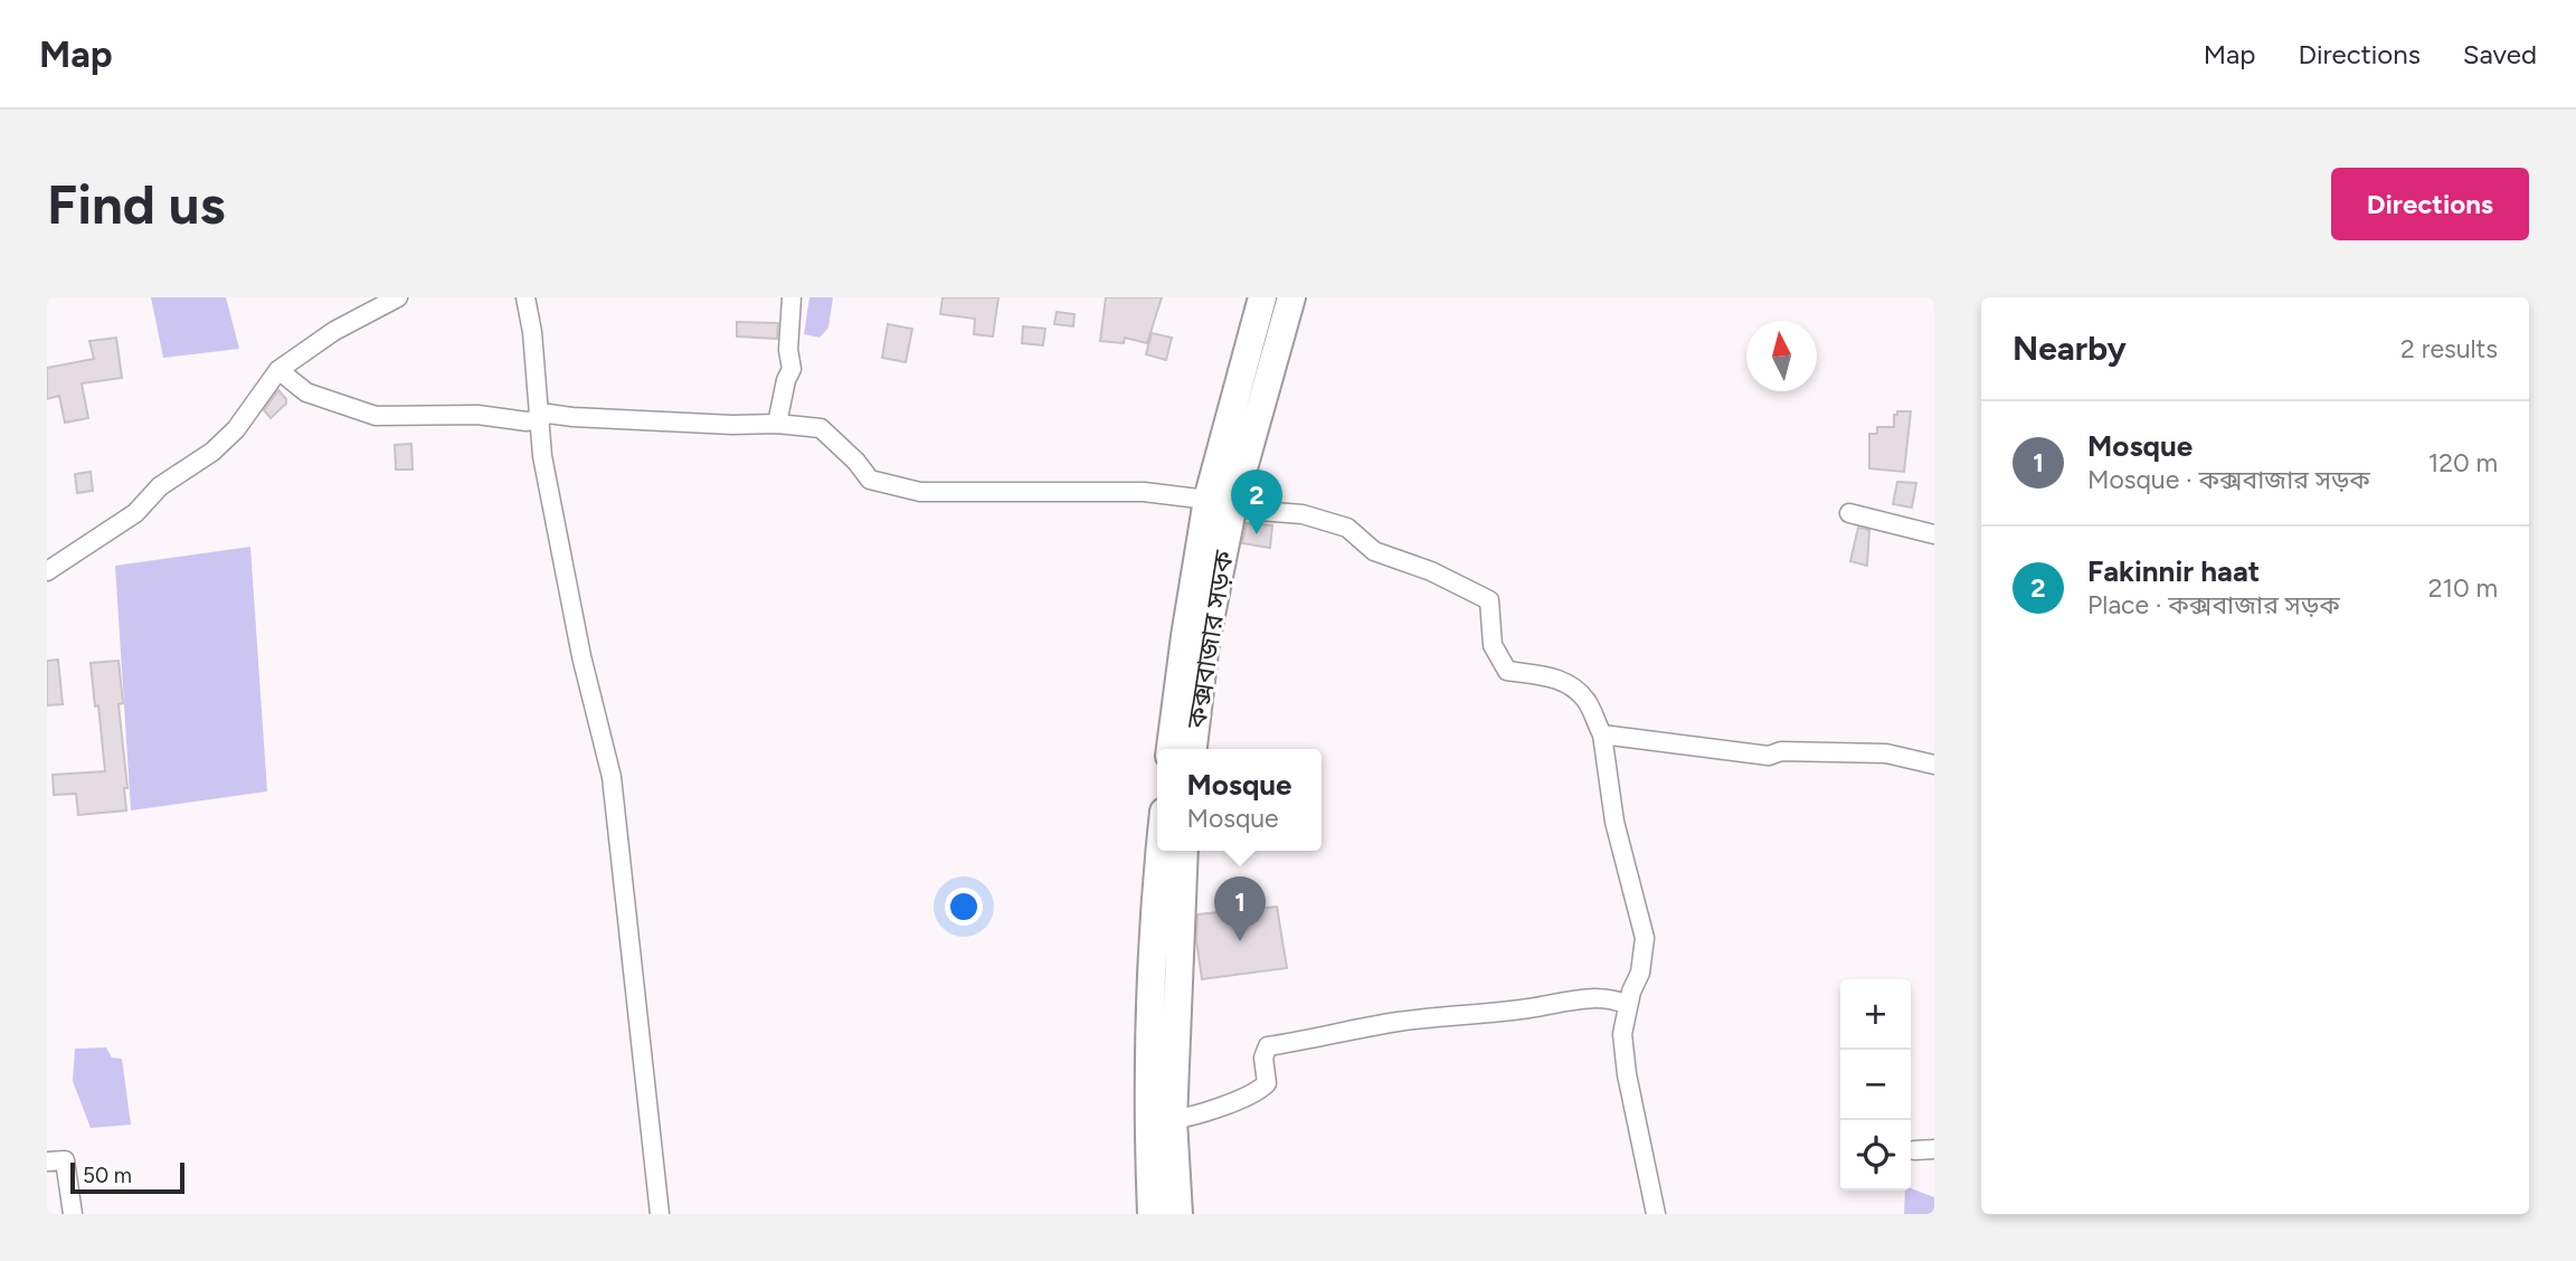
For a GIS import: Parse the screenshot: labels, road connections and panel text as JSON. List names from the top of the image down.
{
  "streets": {
    "highway": ["কক্সবাজার সড়ক"]
  },
  "scale_bar": "50 m",
  "north": "top",
  "page": {
    "header": "Map",
    "nav": ["Map", "Directions", "Saved"],
    "buttons": "Directions",
    "title": "Find us",
    "heading": ["Nearby", "2 results"],
    "list": [
      {
        "mark": "1",
        "name": "Mosque",
        "note": "Mosque · কক্সবাজার সড়ক",
        "value": "120 m"
      },
      {
        "mark": "2",
        "name": "Fakinnir haat",
        "note": "Place · কক্সবাজার সড়ক",
        "value": "210 m"
      }
    ],
    "pins": ["2", "1"],
    "popup": ["Mosque", "Mosque"],
    "map_buttons": ["+", "−"],
    "scale": "50 m"
  }
}
